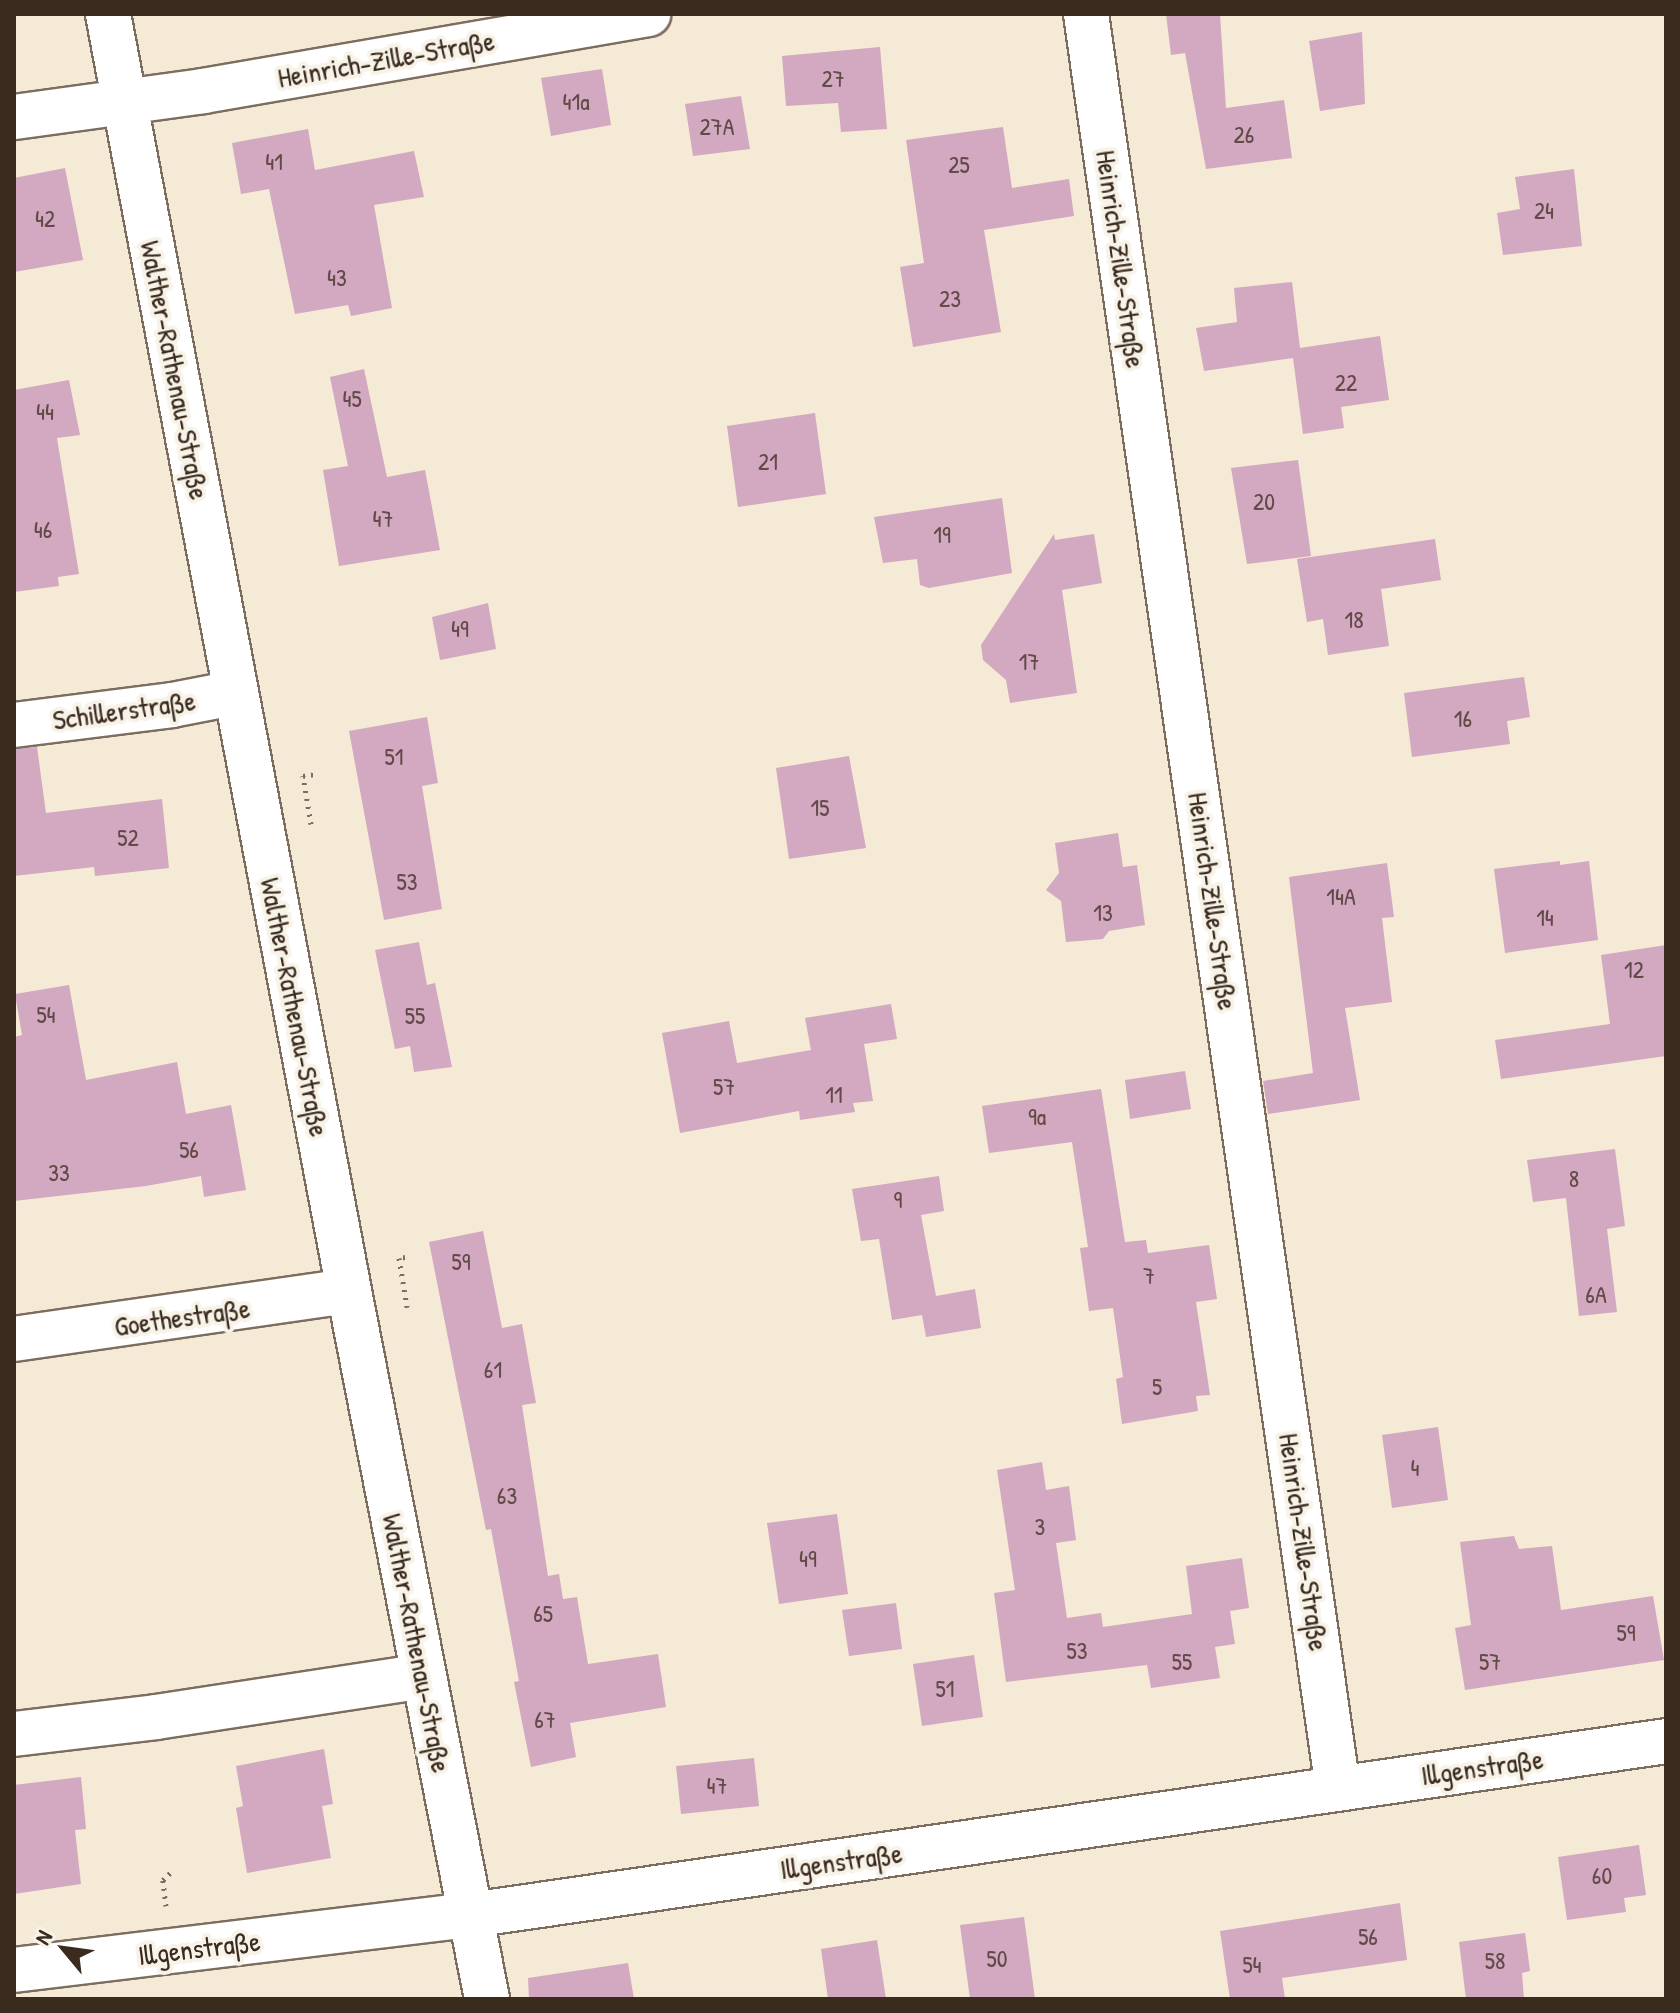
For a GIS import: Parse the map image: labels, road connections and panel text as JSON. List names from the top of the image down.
{
  "streets": {
    "street": [
      "Heinrich-Zille-Straße",
      "Walther-Rathenau-Straße",
      "Schillerstraße",
      "Goethestraße",
      "Illgenstraße"
    ]
  },
  "crossings": [
    ["Heinrich-Zille-Straße", "Walther-Rathenau-Straße"],
    ["Heinrich-Zille-Straße", "Illgenstraße"],
    ["Walther-Rathenau-Straße", "Schillerstraße"],
    ["Walther-Rathenau-Straße", "Goethestraße"],
    ["Walther-Rathenau-Straße", "Illgenstraße"]
  ],
  "house_numbers": [
    "27",
    "41a",
    "27A",
    "26",
    "41",
    "25",
    "24",
    "42",
    "43",
    "23",
    "22",
    "45",
    "44",
    "21",
    "20",
    "47",
    "46",
    "19",
    "18",
    "49",
    "17",
    "16",
    "51",
    "15",
    "52",
    "53",
    "14A",
    "13",
    "14",
    "12",
    "54",
    "55",
    "57",
    "11",
    "9a",
    "56",
    "33",
    "8",
    "9",
    "59",
    "7",
    "6A",
    "61",
    "5",
    "4",
    "63",
    "3",
    "49",
    "65",
    "59",
    "53",
    "55",
    "57",
    "51",
    "67",
    "47",
    "60",
    "56",
    "50",
    "58",
    "54"
  ],
  "north": "top left"
}
